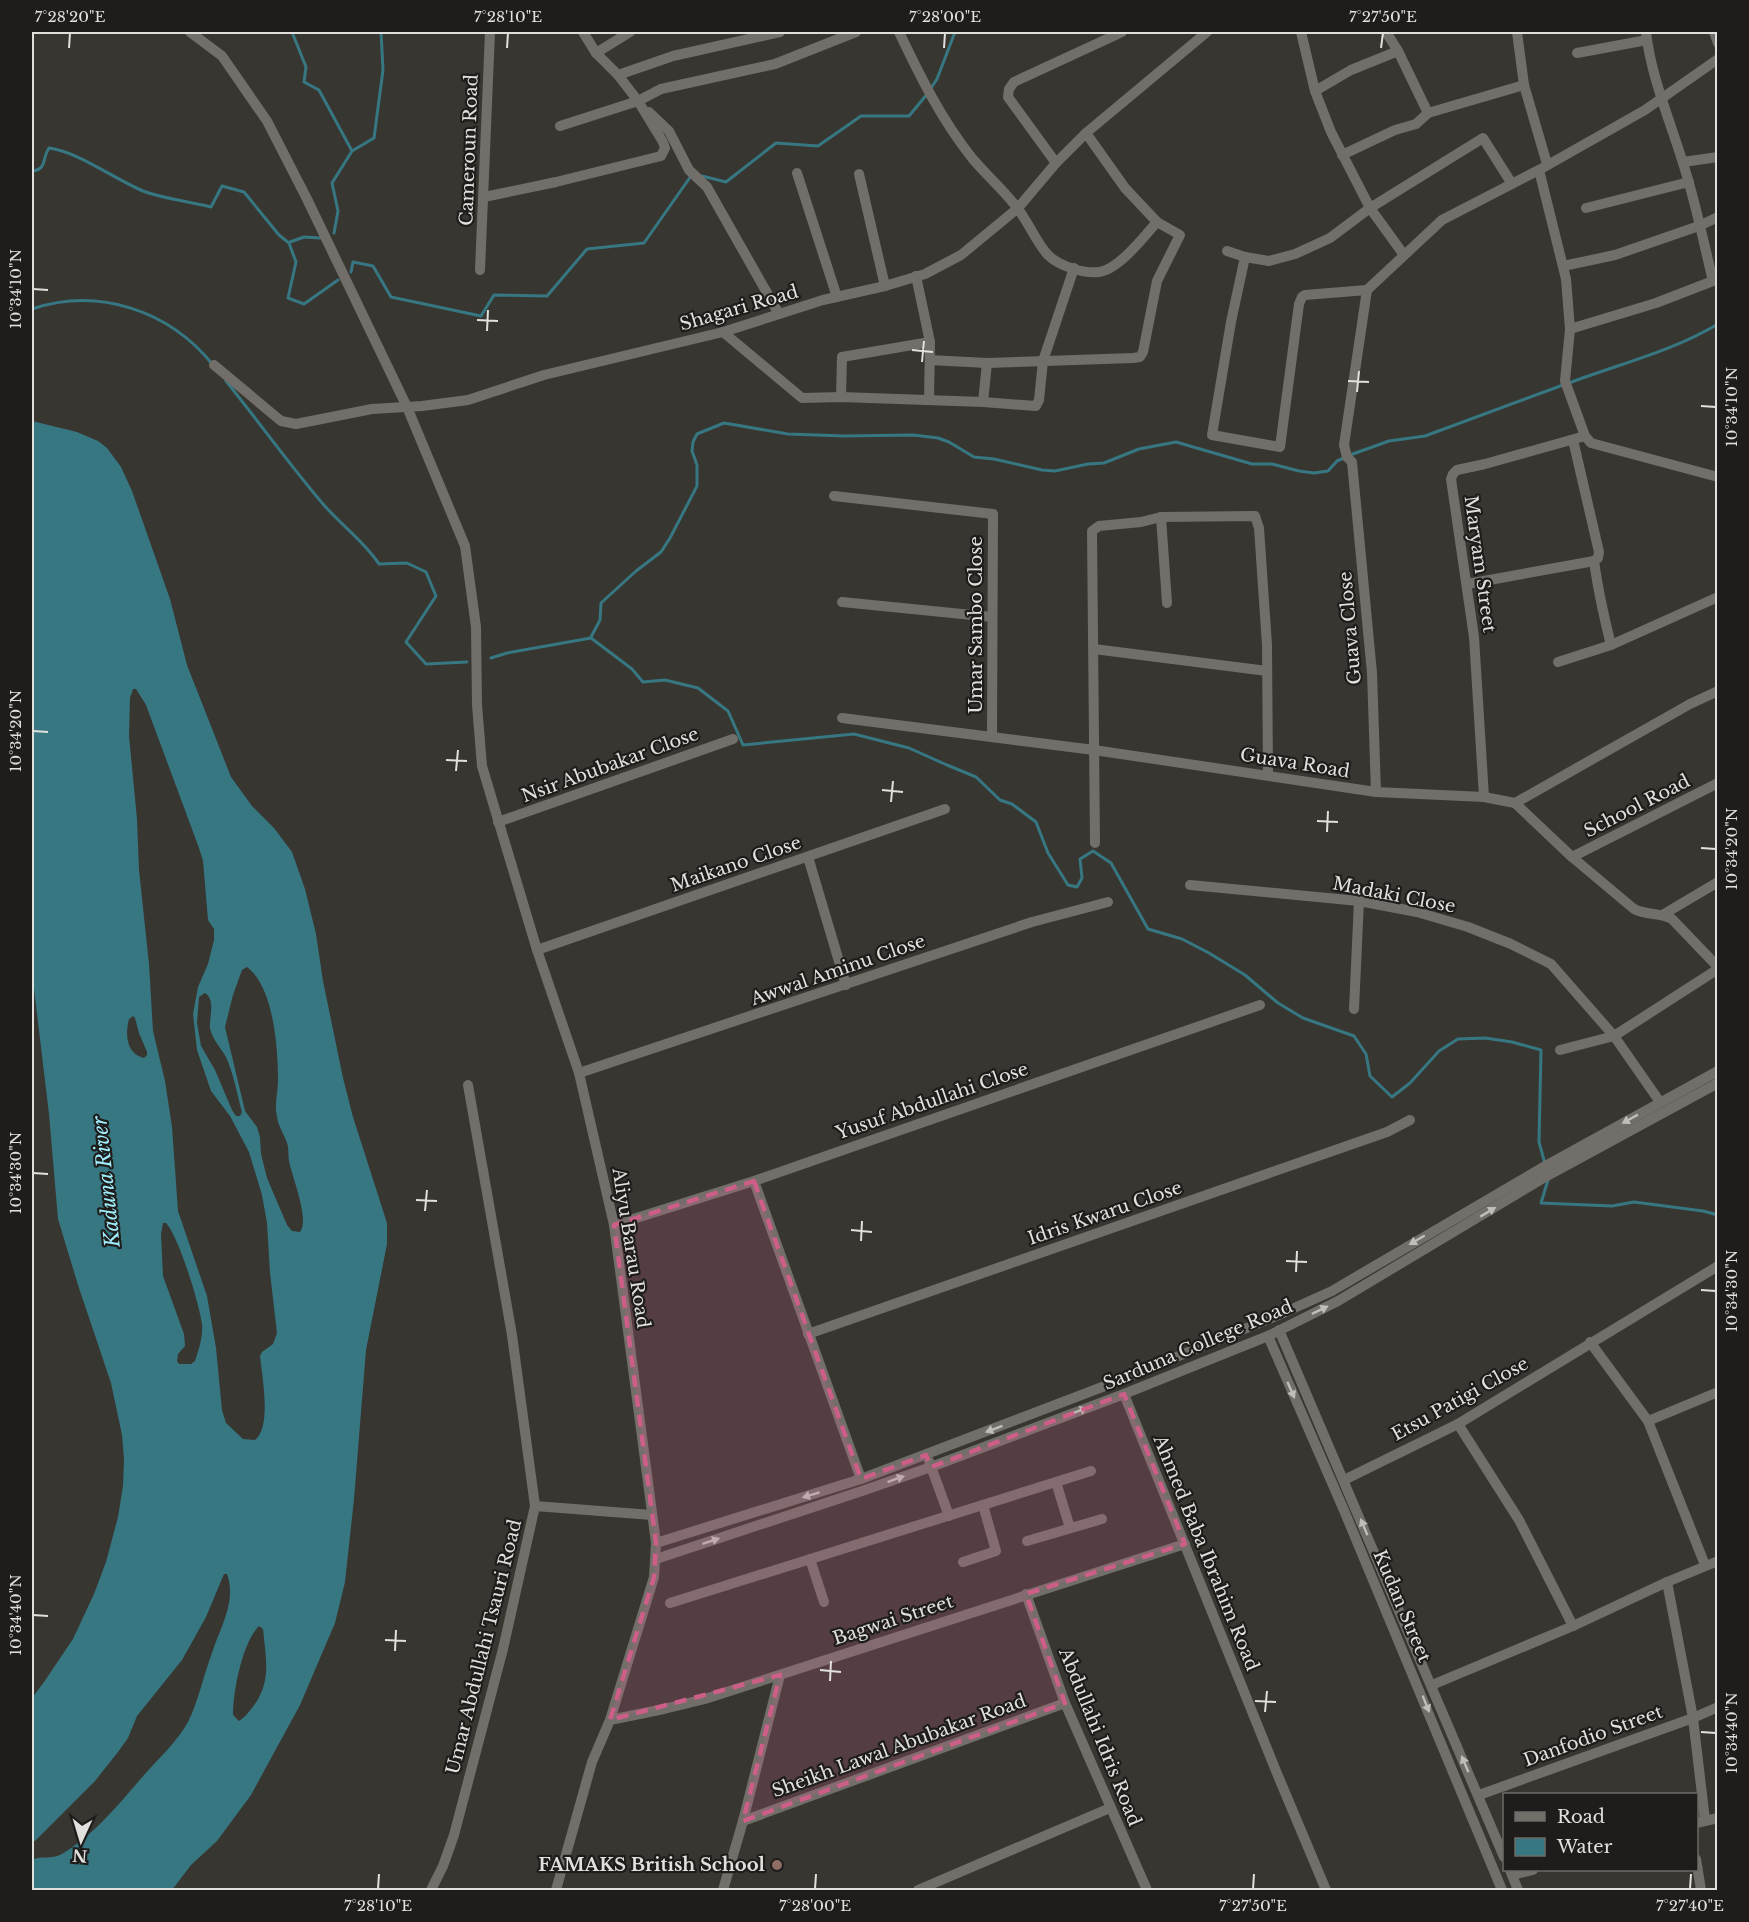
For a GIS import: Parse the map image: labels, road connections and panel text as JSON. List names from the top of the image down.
{
  "streets": {
    "street": [
      "Cameroun Road",
      "Shagari Road",
      "Maryam Street",
      "Umar Sambo Close",
      "Guava Close",
      "Guava Road",
      "Nsir Abubakar Close",
      "School Road",
      "Maikano Close",
      "Madaki Close",
      "Awwal Aminu Close",
      "Yusuf Abdullahi Close",
      "Idris Kwaru Close",
      "Aliyu Barau Road",
      "Sarduna College Road",
      "Etsu Patigi Close",
      "Ahmed Baba Ibrahim Road",
      "Kudan Street",
      "Bagwai Street",
      "Umar Abdullahi Tsauri Road",
      "Danfodio Street",
      "Abdullahi Idris Road",
      "Sheikh Lawal Abubakar Road"
    ]
  },
  "crossings": [
    ["Shagari Road", "Aliyu Barau Road"],
    ["Maryam Street", "Guava Road"],
    ["Umar Sambo Close", "Guava Road"],
    ["Guava Close", "Guava Road"],
    ["Nsir Abubakar Close", "Aliyu Barau Road"],
    ["Maikano Close", "Aliyu Barau Road"],
    ["Madaki Close", "Sarduna College Road"],
    ["Awwal Aminu Close", "Aliyu Barau Road"],
    ["Yusuf Abdullahi Close", "Aliyu Barau Road"],
    ["Aliyu Barau Road", "Sarduna College Road"],
    ["Aliyu Barau Road", "Bagwai Street"],
    ["Sarduna College Road", "Ahmed Baba Ibrahim Road"],
    ["Sarduna College Road", "Kudan Street"],
    ["Ahmed Baba Ibrahim Road", "Bagwai Street"],
    ["Bagwai Street", "Abdullahi Idris Road"],
    ["Abdullahi Idris Road", "Sheikh Lawal Abubakar Road"]
  ],
  "water": ["Kaduna River"],
  "places": ["FAMAKS British School"],
  "legend": ["Road", "Water"],
  "north": "bottom",
  "coordinates": [
    "7°28'20\"E",
    "7°28'10\"E",
    "7°28'00\"E",
    "7°27'50\"E",
    "10°34'10\"N",
    "10°34'20\"N",
    "10°34'30\"N",
    "10°34'40\"N",
    "7°27'40\"E"
  ]
}
